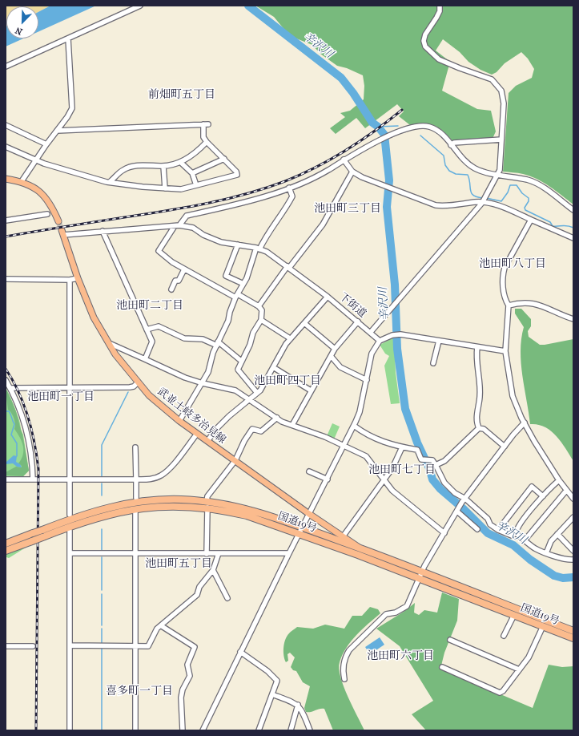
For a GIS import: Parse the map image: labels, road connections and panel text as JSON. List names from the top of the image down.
{
  "streets": {
    "highway": ["国道19号"],
    "main road": ["武並土岐多治見線"],
    "street": ["下街道"]
  },
  "crossings": [
    ["武並土岐多治見線", "国道19号"]
  ],
  "districts": [
    "前畑町五丁目",
    "池田町三丁目",
    "池田町八丁目",
    "池田町二丁目",
    "池田町四丁目",
    "池田町一丁目",
    "池田町七丁目",
    "池田町五丁目",
    "池田町六丁目",
    "喜多町一丁目"
  ],
  "water": ["辛沢川"],
  "north": "bottom left"
}
